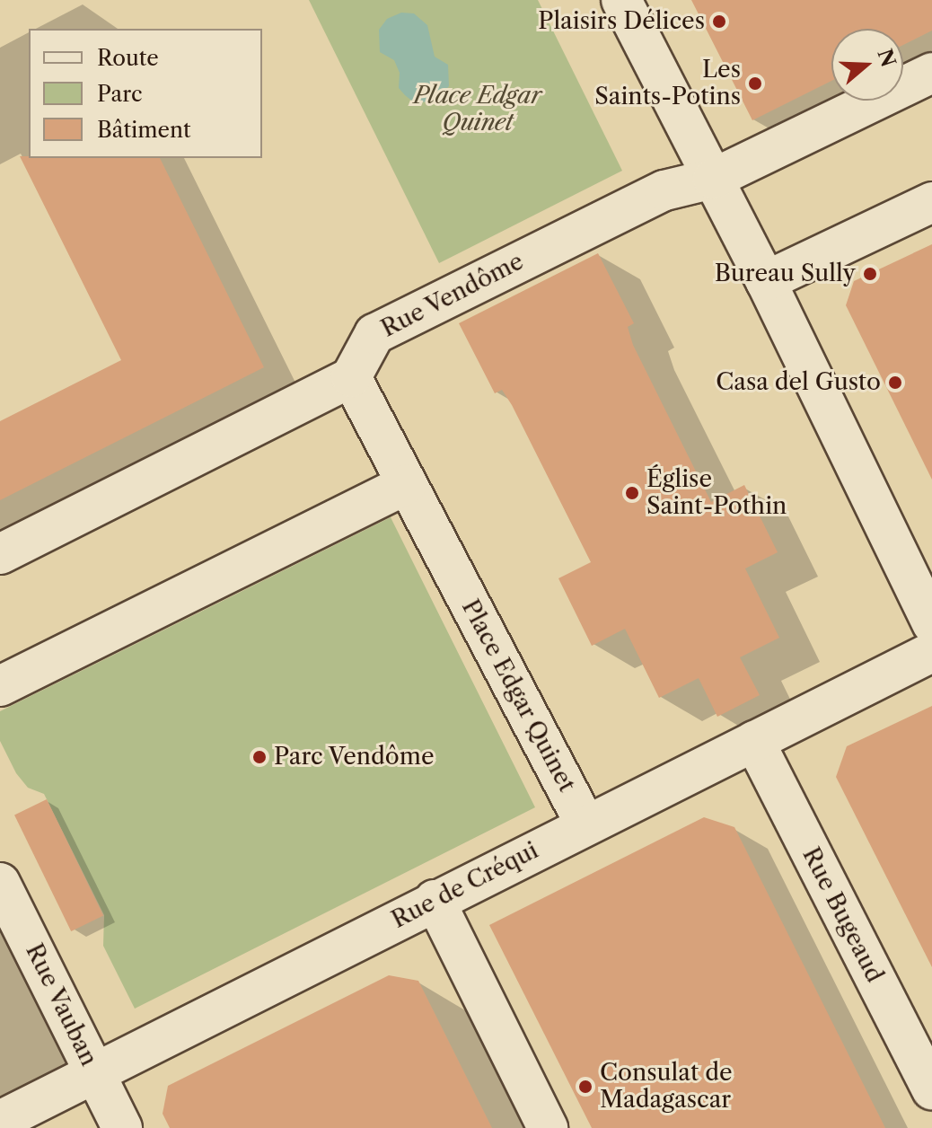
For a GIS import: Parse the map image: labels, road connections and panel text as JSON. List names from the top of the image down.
{
  "streets": {
    "street": [
      "Rue Vendôme",
      "Place Edgar Quinet",
      "Rue de Créqui",
      "Rue Bugeaud",
      "Rue Vauban"
    ]
  },
  "crossings": [
    ["Rue Vendôme", "Place Edgar Quinet"],
    ["Place Edgar Quinet", "Rue de Créqui"],
    ["Rue de Créqui", "Rue Bugeaud"],
    ["Rue de Créqui", "Rue Vauban"]
  ],
  "parks": ["Place Edgar Quinet"],
  "places": [
    "Plaisirs Délices",
    "Les Saints-Potins",
    "Bureau Sully",
    "Casa del Gusto",
    "Église Saint-Pothin",
    "Parc Vendôme",
    "Consulat de Madagascar"
  ],
  "legend": ["Route", "Parc", "Bâtiment"],
  "north": "right"
}
